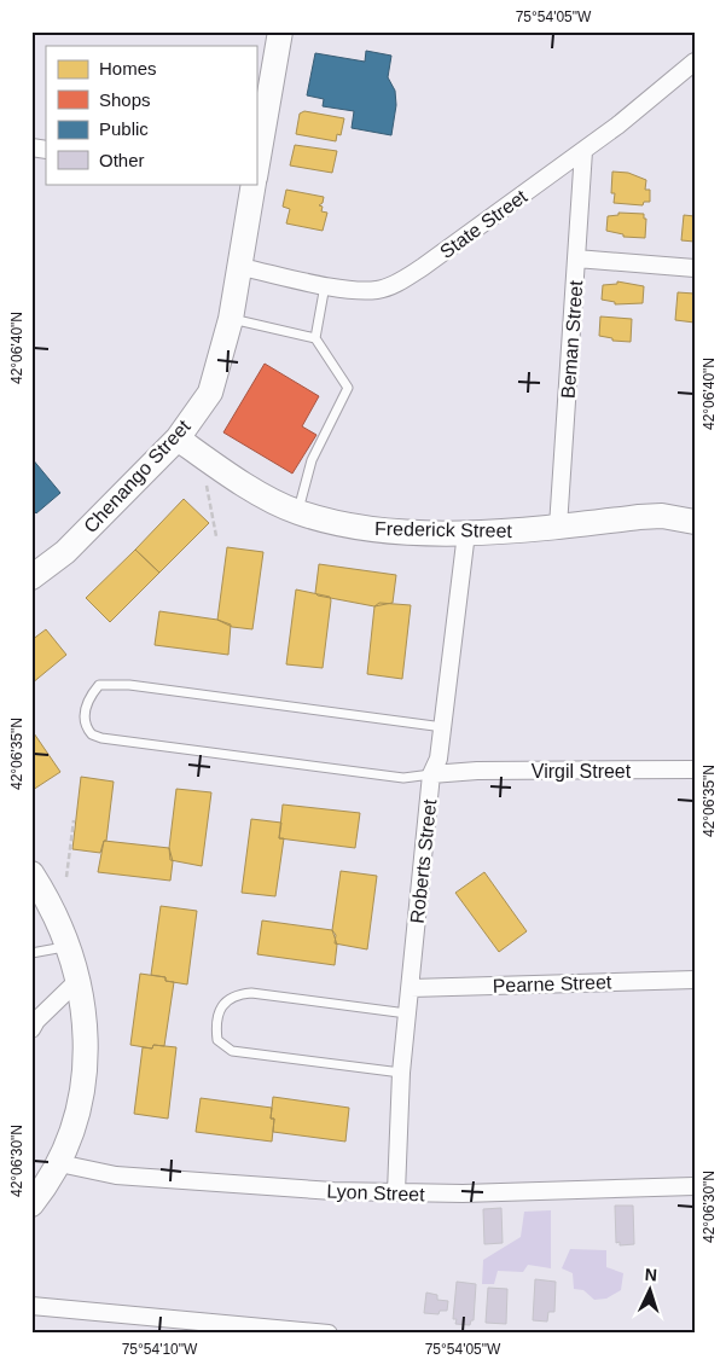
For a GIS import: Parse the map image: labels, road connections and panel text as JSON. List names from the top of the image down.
{
  "streets": {
    "street": [
      "State Street",
      "Beman Street",
      "Chenango Street",
      "Frederick Street",
      "Virgil Street",
      "Roberts Street",
      "Pearne Street",
      "Lyon Street"
    ]
  },
  "crossings": [
    ["State Street", "Beman Street"],
    ["State Street", "Chenango Street"],
    ["Beman Street", "Frederick Street"],
    ["Chenango Street", "Frederick Street"],
    ["Frederick Street", "Roberts Street"],
    ["Virgil Street", "Roberts Street"],
    ["Roberts Street", "Pearne Street"],
    ["Roberts Street", "Lyon Street"]
  ],
  "legend": [
    "Homes",
    "Shops",
    "Public",
    "Other"
  ],
  "north": "top",
  "coordinates": [
    "75°54'05\"W",
    "42°06'40\"N",
    "42°06'35\"N",
    "42°06'30\"N",
    "75°54'10\"W"
  ]
}
